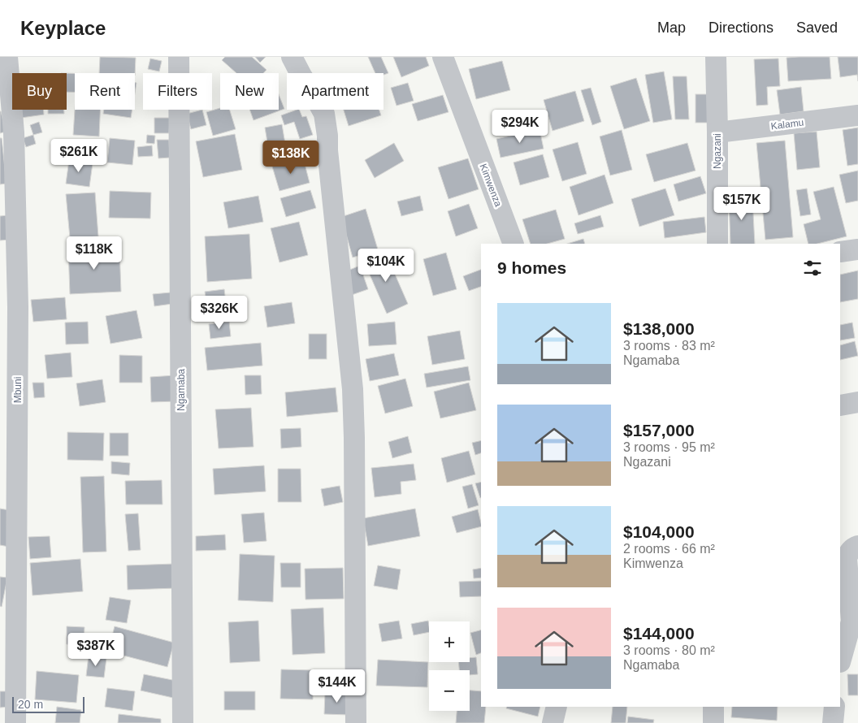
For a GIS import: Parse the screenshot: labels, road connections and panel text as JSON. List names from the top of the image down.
{
  "streets": {
    "street": [
      "Kalamu",
      "Ngazani",
      "Kimwenza",
      "Mbuni",
      "Ngamaba"
    ]
  },
  "crossings": [
    ["Kalamu", "Ngazani"]
  ],
  "scale_bar": "20 m",
  "page": {
    "header": "Keyplace",
    "nav": ["Map", "Directions", "Saved"],
    "chip": [
      "Buy",
      "Rent",
      "Filters",
      "New",
      "Apartment"
    ],
    "price": [
      "$294K",
      "$261K",
      "$138K",
      "$157K",
      "$118K",
      "$104K",
      "$326K",
      "$387K",
      "$144K"
    ],
    "heading": "9 homes",
    "list": [
      {
        "name": "$138,000",
        "note": "3 rooms · 83 m² · Ngamaba"
      },
      {
        "name": "$157,000",
        "note": "3 rooms · 95 m² · Ngazani"
      },
      {
        "name": "$104,000",
        "note": "2 rooms · 66 m² · Kimwenza"
      },
      {
        "name": "$144,000",
        "note": "3 rooms · 80 m² · Ngamaba"
      }
    ],
    "map_buttons": ["+", "−"],
    "scale": "20 m"
  }
}
